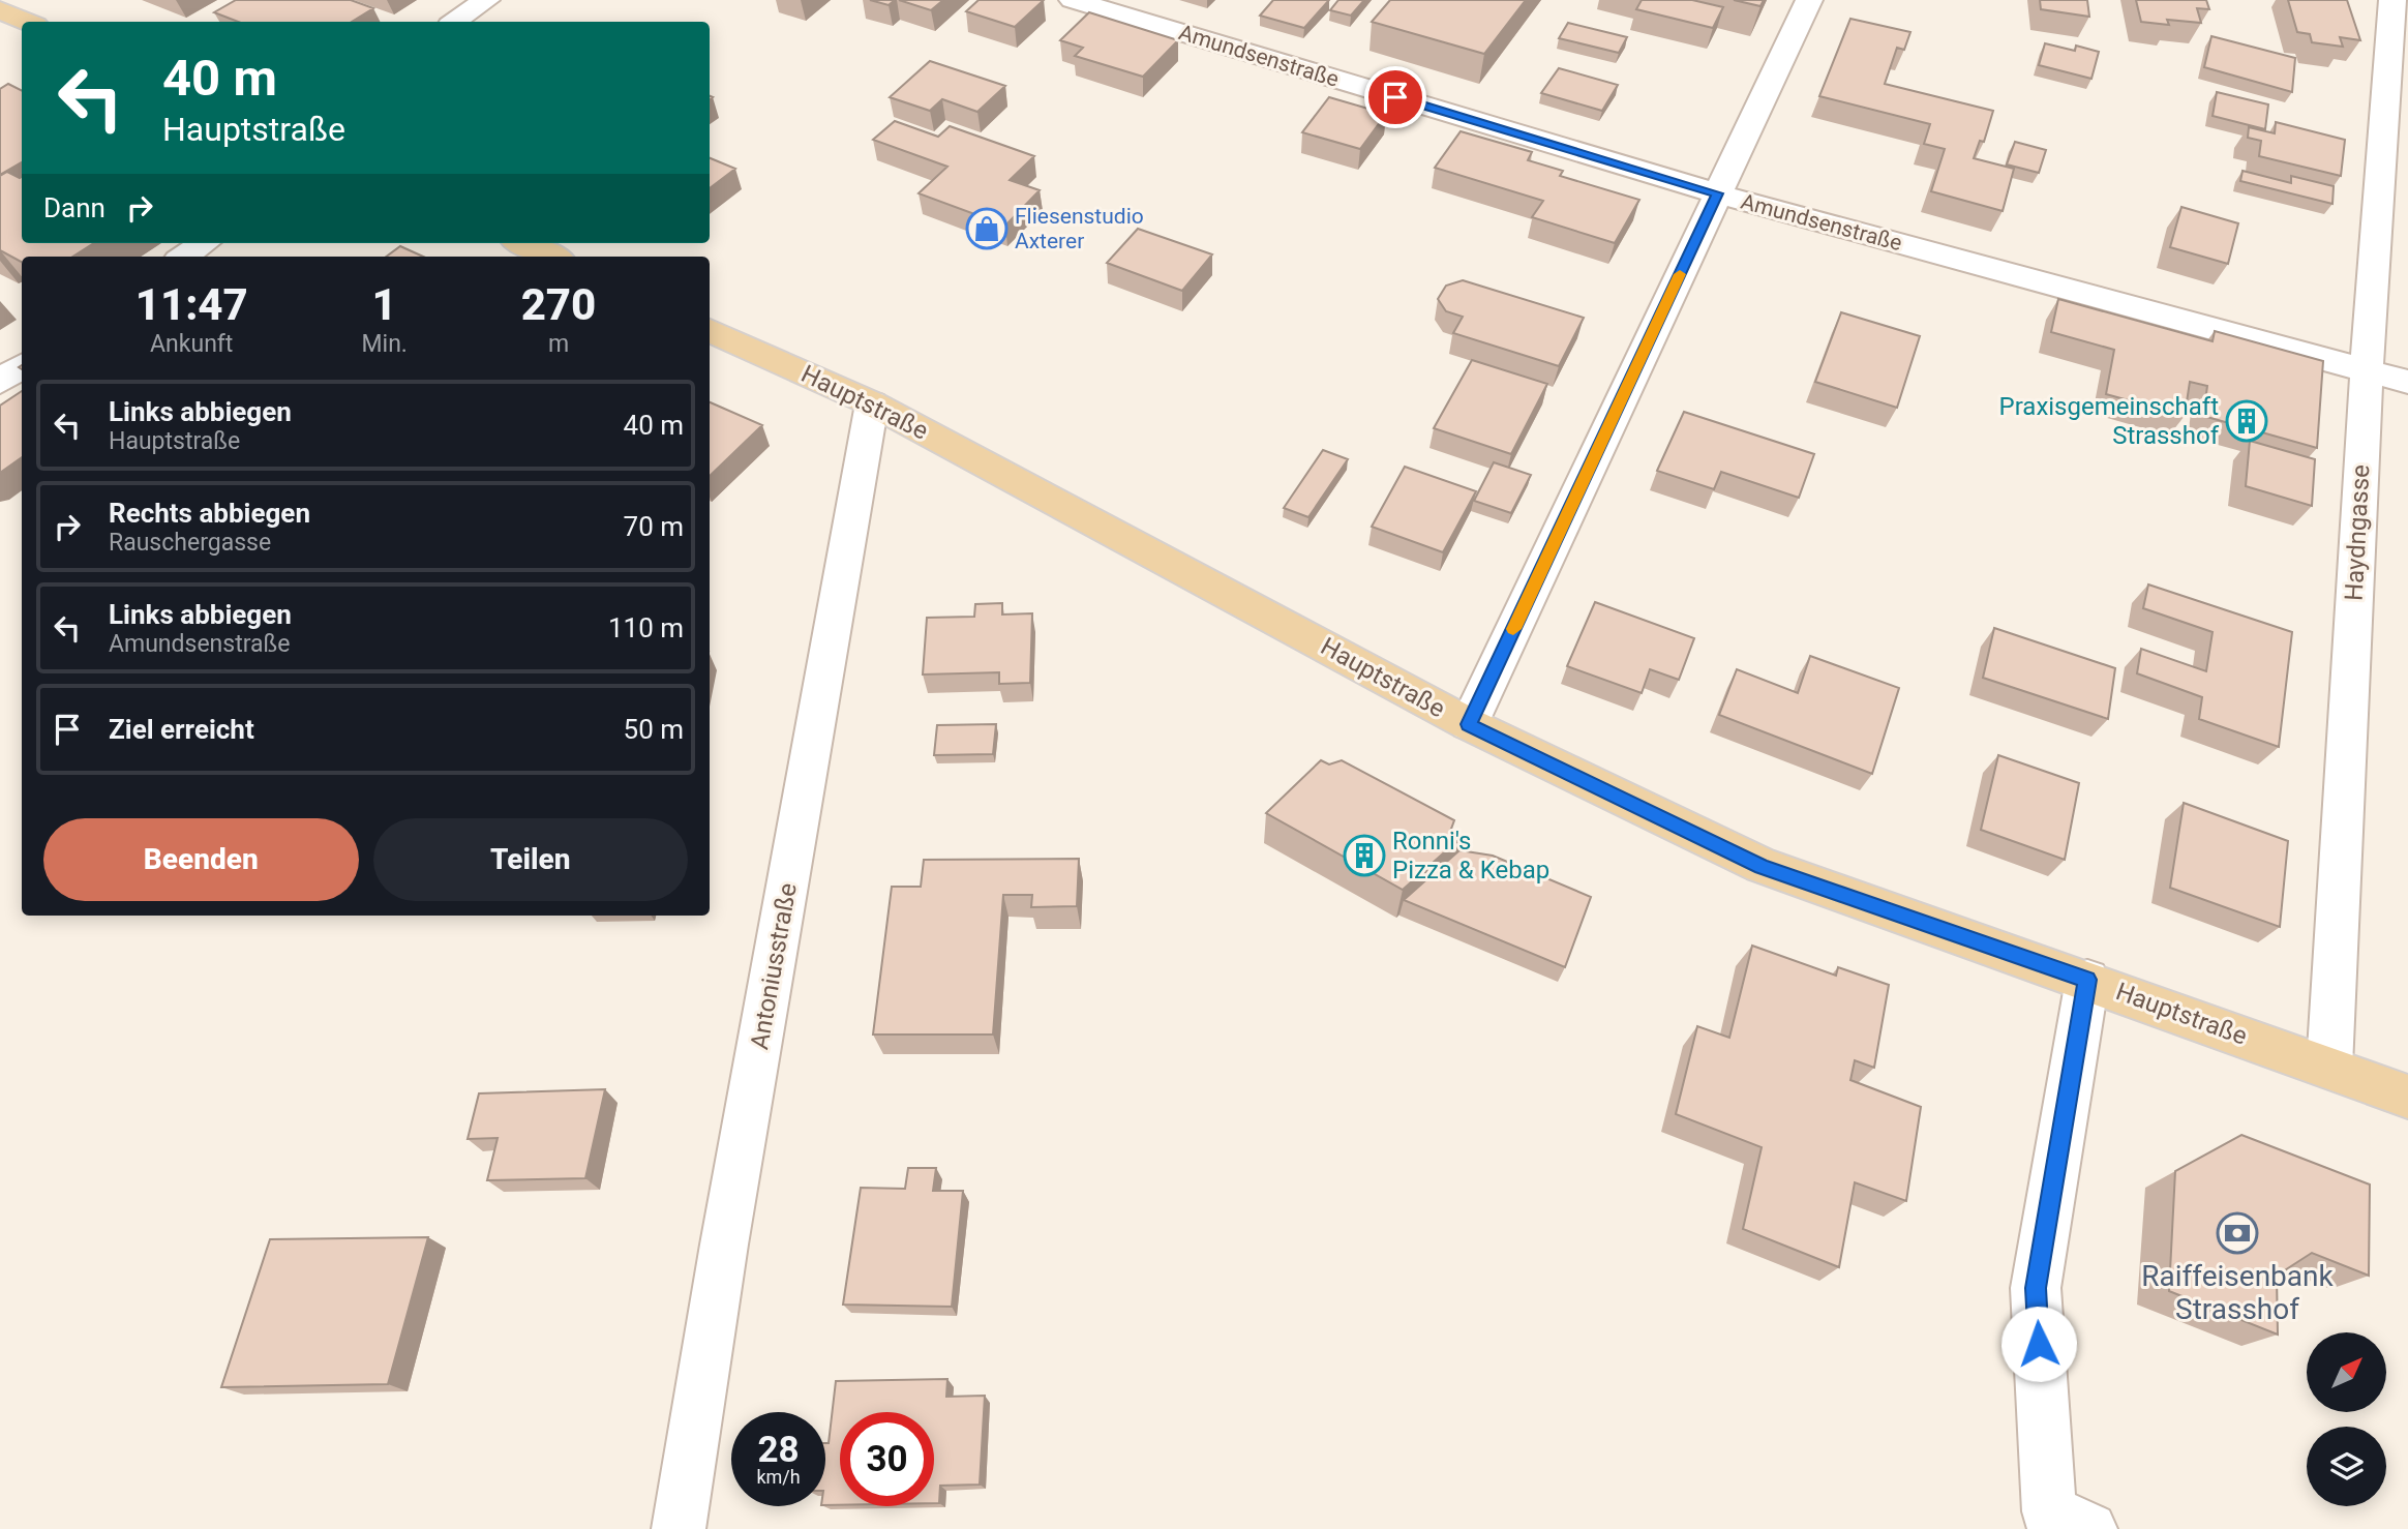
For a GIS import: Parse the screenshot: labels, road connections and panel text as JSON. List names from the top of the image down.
{
  "streets": {
    "main road": ["Hauptstraße"],
    "street": ["Amundsenstraße", "Haydngasse", "Antoniusstraße"]
  },
  "crossings": [
    ["Amundsenstraße", "Haydngasse"],
    ["Hauptstraße", "Haydngasse"],
    ["Hauptstraße", "Antoniusstraße"]
  ],
  "places": {
    "shop": ["Fliesenstudio Axterer"],
    "building": ["Praxisgemeinschaft Strasshof", "Ronni's Pizza & Kebap"],
    "bank": ["Raiffeisenbank Strasshof"]
  },
  "north": "top right",
  "page": {
    "turn": ["40 m", "Hauptstraße"],
    "then": "Dann",
    "eta": [
      "11:47",
      "Ankunft",
      "1",
      "Min.",
      "270",
      "m"
    ],
    "list": [
      {
        "name": "Links abbiegen",
        "note": "Hauptstraße",
        "value": "40 m"
      },
      {
        "name": "Rechts abbiegen",
        "note": "Rauschergasse",
        "value": "70 m"
      },
      {
        "name": "Links abbiegen",
        "note": "Amundsenstraße",
        "value": "110 m"
      },
      {
        "name": "Ziel erreicht",
        "value": "50 m"
      }
    ],
    "buttons": ["Beenden", "Teilen"],
    "speed": "28 km/h",
    "limit": "30"
  }
}
